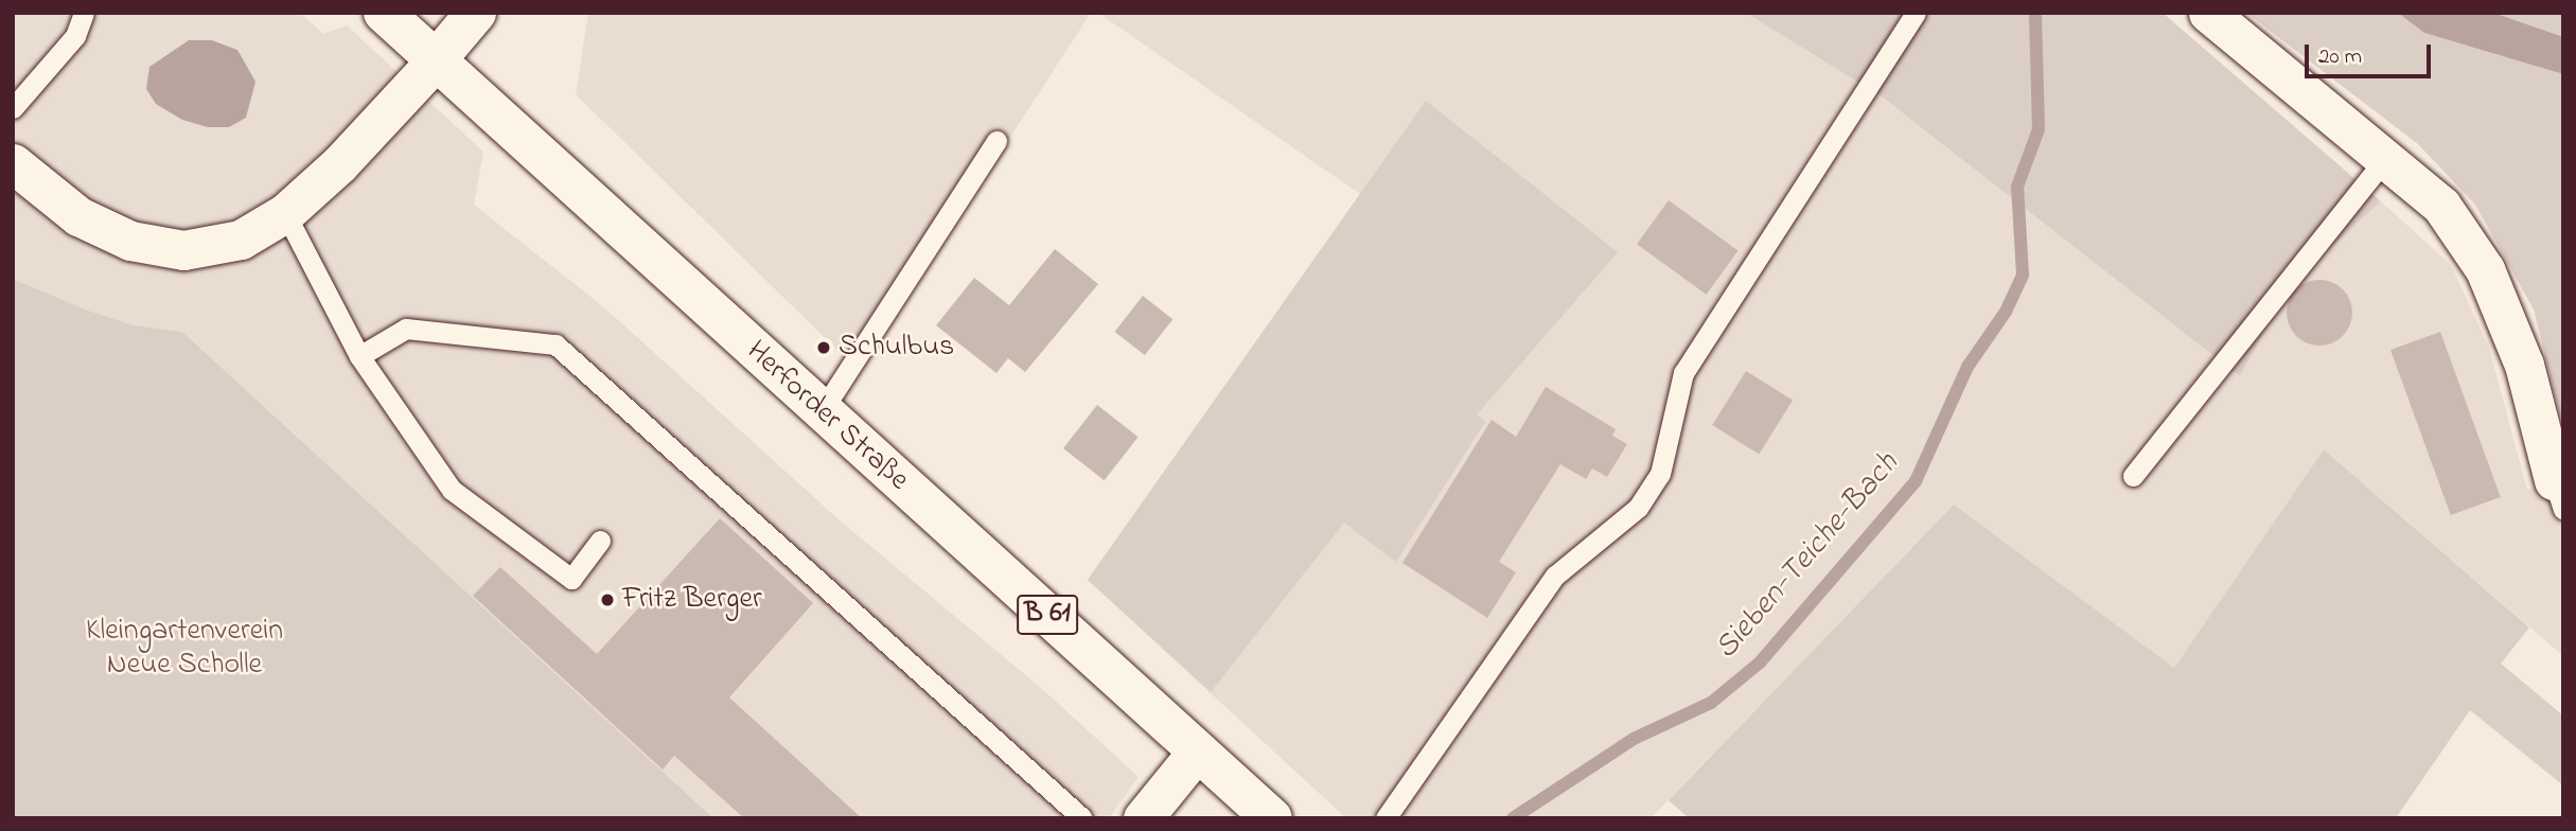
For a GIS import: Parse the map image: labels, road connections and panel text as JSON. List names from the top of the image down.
{
  "streets": {
    "main road": ["Herforder Straße", "B 61"]
  },
  "water": ["Sieben-Teiche-Bach"],
  "parks": ["Kleingartenverein Neue Scholle"],
  "places": ["Schulbus", "Fritz Berger"],
  "scale_bar": "20 m"
}
